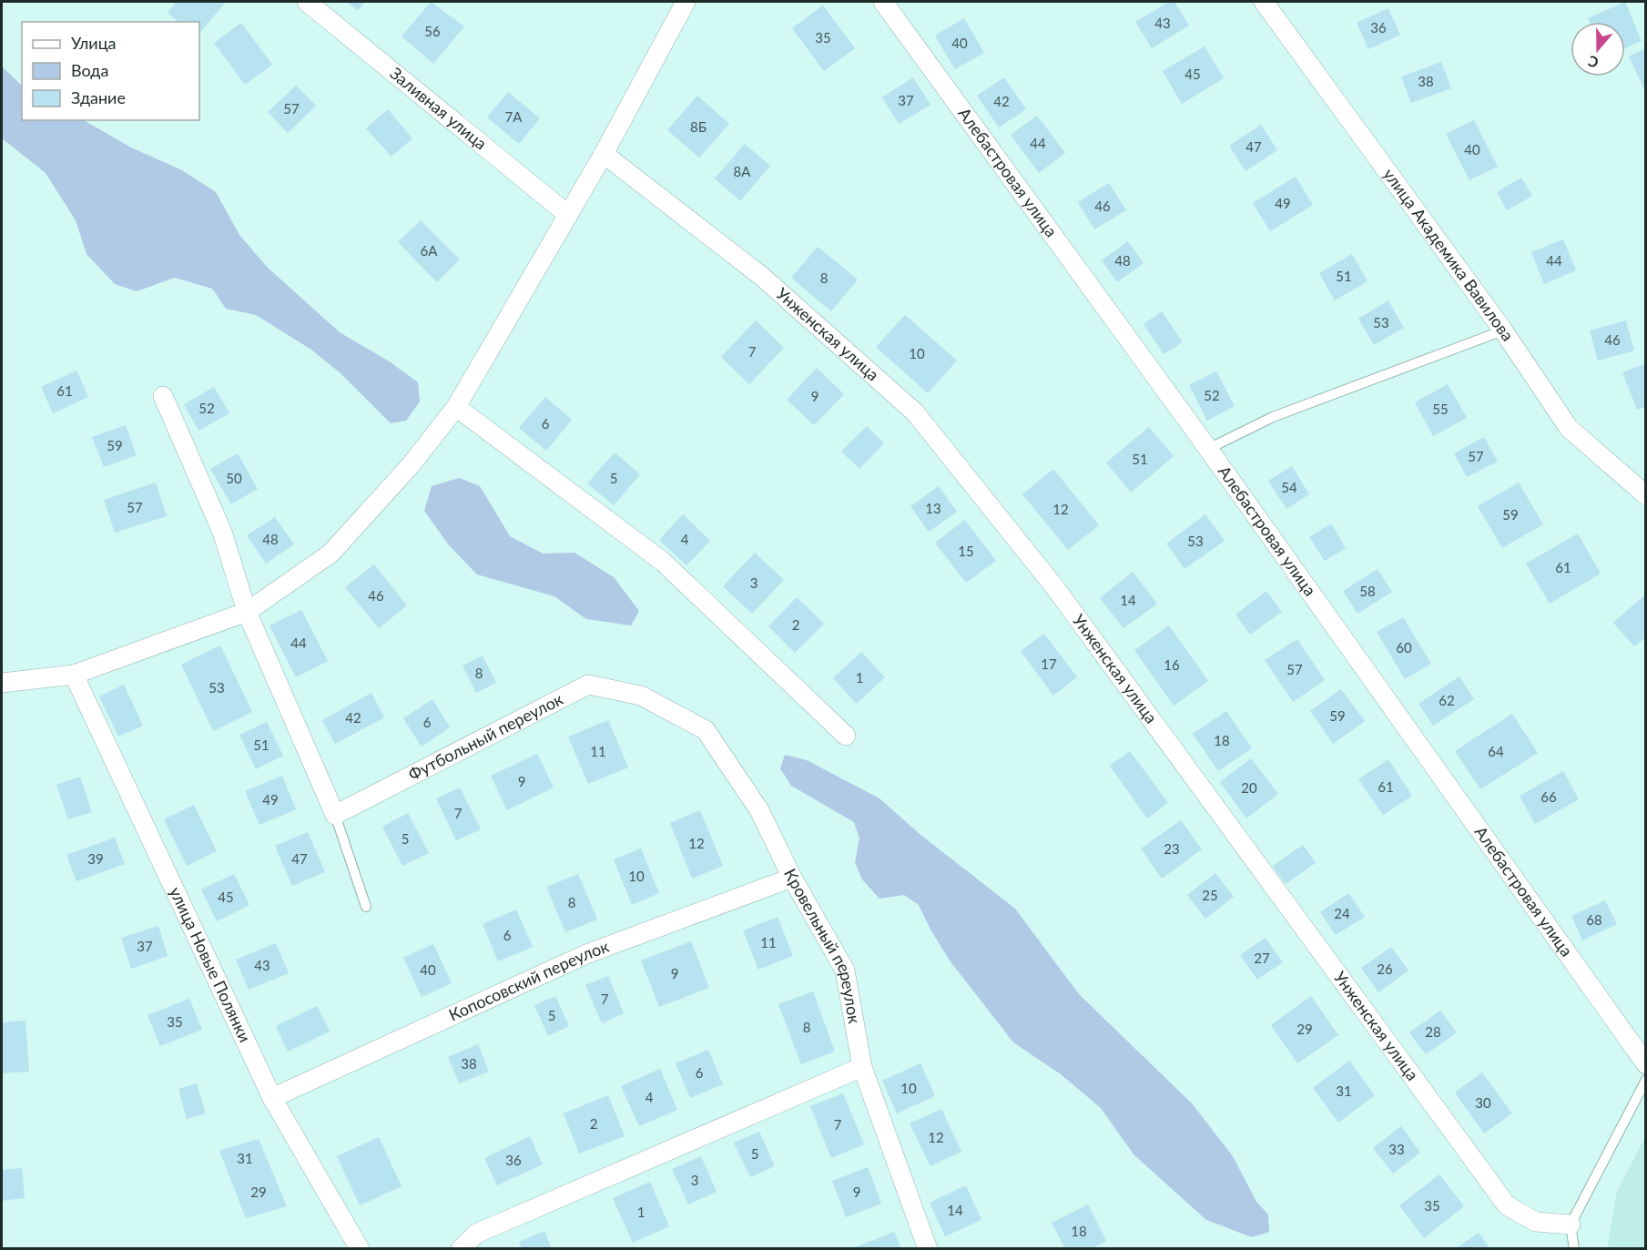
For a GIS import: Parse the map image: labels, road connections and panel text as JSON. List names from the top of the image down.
{
  "streets": {
    "street": [
      "Заливная улица",
      "Алебастровая улица",
      "улица Академика Вавилова",
      "Унженская улица",
      "Футбольный переулок",
      "Кровельный переулок",
      "улица Новые Полянки",
      "Копосовский переулок"
    ]
  },
  "crossings": [
    ["Футбольный переулок", "Кровельный переулок"],
    ["Кровельный переулок", "Копосовский переулок"],
    ["улица Новые Полянки", "Копосовский переулок"]
  ],
  "house_numbers": [
    "43",
    "36",
    "56",
    "35",
    "40",
    "45",
    "38",
    "37",
    "42",
    "57",
    "7А",
    "8Б",
    "44",
    "47",
    "40",
    "8А",
    "49",
    "46",
    "6А",
    "48",
    "44",
    "51",
    "8",
    "53",
    "46",
    "7",
    "10",
    "61",
    "52",
    "9",
    "52",
    "55",
    "6",
    "59",
    "57",
    "51",
    "50",
    "5",
    "54",
    "57",
    "13",
    "12",
    "59",
    "48",
    "4",
    "53",
    "15",
    "61",
    "3",
    "58",
    "46",
    "14",
    "2",
    "44",
    "60",
    "17",
    "16",
    "57",
    "8",
    "1",
    "53",
    "62",
    "59",
    "42",
    "6",
    "18",
    "51",
    "11",
    "64",
    "9",
    "61",
    "20",
    "66",
    "49",
    "7",
    "5",
    "12",
    "23",
    "39",
    "47",
    "10",
    "25",
    "45",
    "8",
    "24",
    "68",
    "6",
    "11",
    "37",
    "27",
    "43",
    "26",
    "40",
    "9",
    "7",
    "5",
    "35",
    "8",
    "29",
    "28",
    "38",
    "6",
    "10",
    "31",
    "4",
    "30",
    "2",
    "7",
    "12",
    "33",
    "5",
    "31",
    "36",
    "3",
    "29",
    "9",
    "35",
    "14",
    "1",
    "18"
  ],
  "legend": ["Улица", "Вода", "Здание"],
  "north": "bottom"
}
